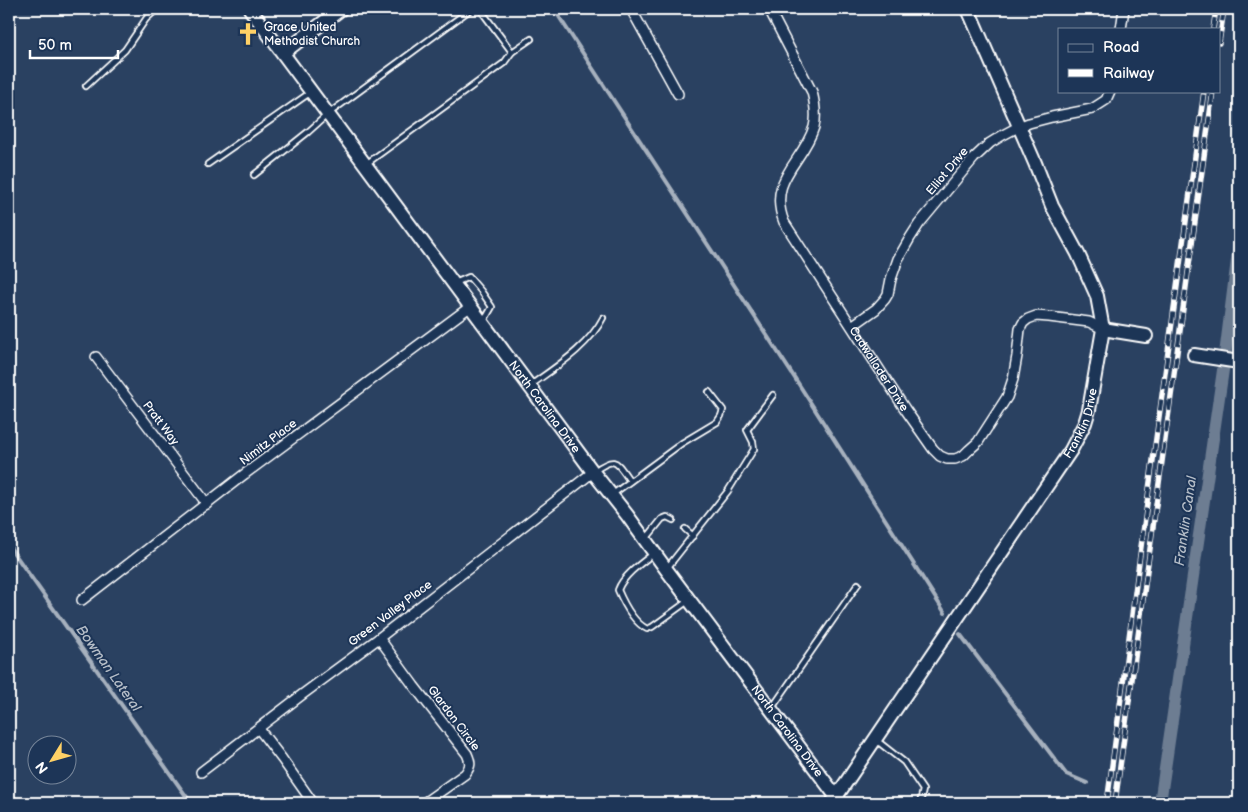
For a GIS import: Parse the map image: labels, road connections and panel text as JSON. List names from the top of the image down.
{
  "streets": {
    "street": [
      "Elliot Drive",
      "Cadwallader Drive",
      "North Carolina Drive",
      "Pratt Way",
      "Franklin Drive",
      "Nimitz Place",
      "Green Valley Place",
      "Glardon Circle"
    ]
  },
  "crossings": [
    ["Elliot Drive", "Cadwallader Drive"],
    ["Elliot Drive", "Franklin Drive"],
    ["Cadwallader Drive", "Franklin Drive"],
    ["North Carolina Drive", "Franklin Drive"],
    ["North Carolina Drive", "Nimitz Place"],
    ["North Carolina Drive", "Green Valley Place"],
    ["Pratt Way", "Nimitz Place"],
    ["Green Valley Place", "Glardon Circle"]
  ],
  "water": ["Franklin Canal", "Bowman Lateral"],
  "places": {
    "church": ["Grace United Methodist Church"]
  },
  "legend": ["Road", "Railway"],
  "scale_bar": "50 m",
  "north": "bottom left"
}
